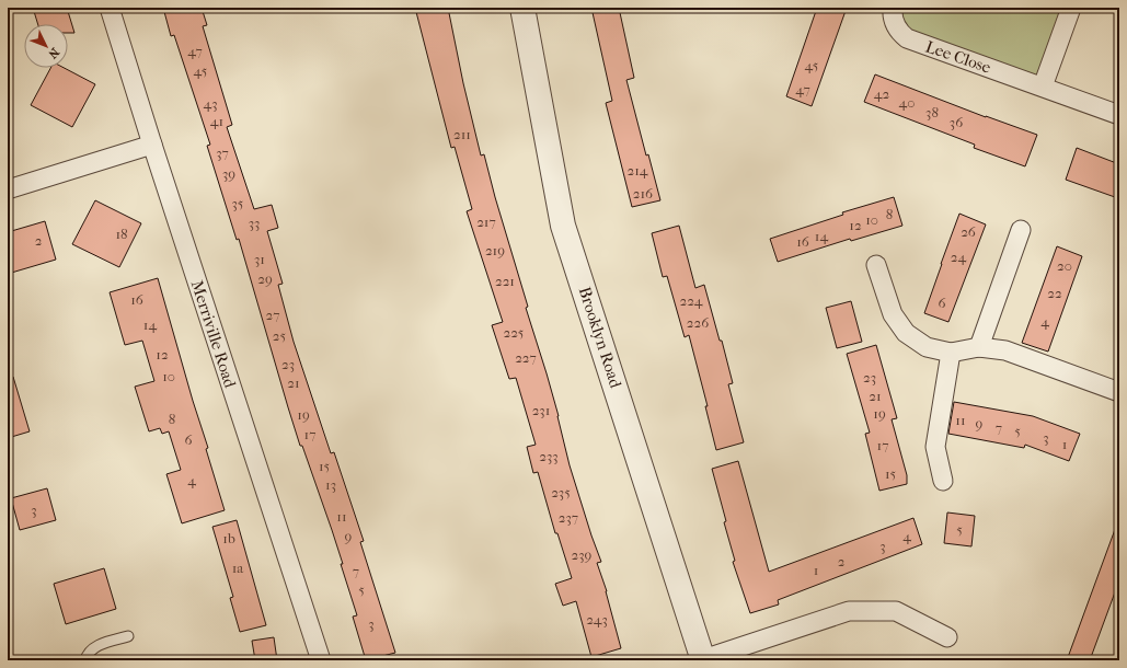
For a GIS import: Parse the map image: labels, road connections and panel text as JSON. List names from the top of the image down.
{
  "streets": {
    "street": ["Lee Close", "Merriville Road", "Brooklyn Road"]
  },
  "house_numbers": [
    "47",
    "45",
    "45",
    "47",
    "42",
    "40",
    "43",
    "38",
    "41",
    "36",
    "211",
    "37",
    "214",
    "39",
    "216",
    "35",
    "8",
    "10",
    "217",
    "33",
    "12",
    "26",
    "18",
    "14",
    "2",
    "16",
    "219",
    "24",
    "31",
    "20",
    "29",
    "221",
    "22",
    "16",
    "224",
    "6",
    "27",
    "4",
    "226",
    "14",
    "225",
    "25",
    "12",
    "227",
    "23",
    "10",
    "23",
    "21",
    "21",
    "231",
    "19",
    "19",
    "8",
    "11",
    "9",
    "7",
    "5",
    "17",
    "3",
    "6",
    "1",
    "17",
    "233",
    "15",
    "15",
    "4",
    "13",
    "235",
    "3",
    "11",
    "237",
    "5",
    "9",
    "4",
    "1b",
    "3",
    "239",
    "2",
    "1a",
    "1",
    "7",
    "5",
    "243",
    "3"
  ],
  "north": "bottom right"
}
